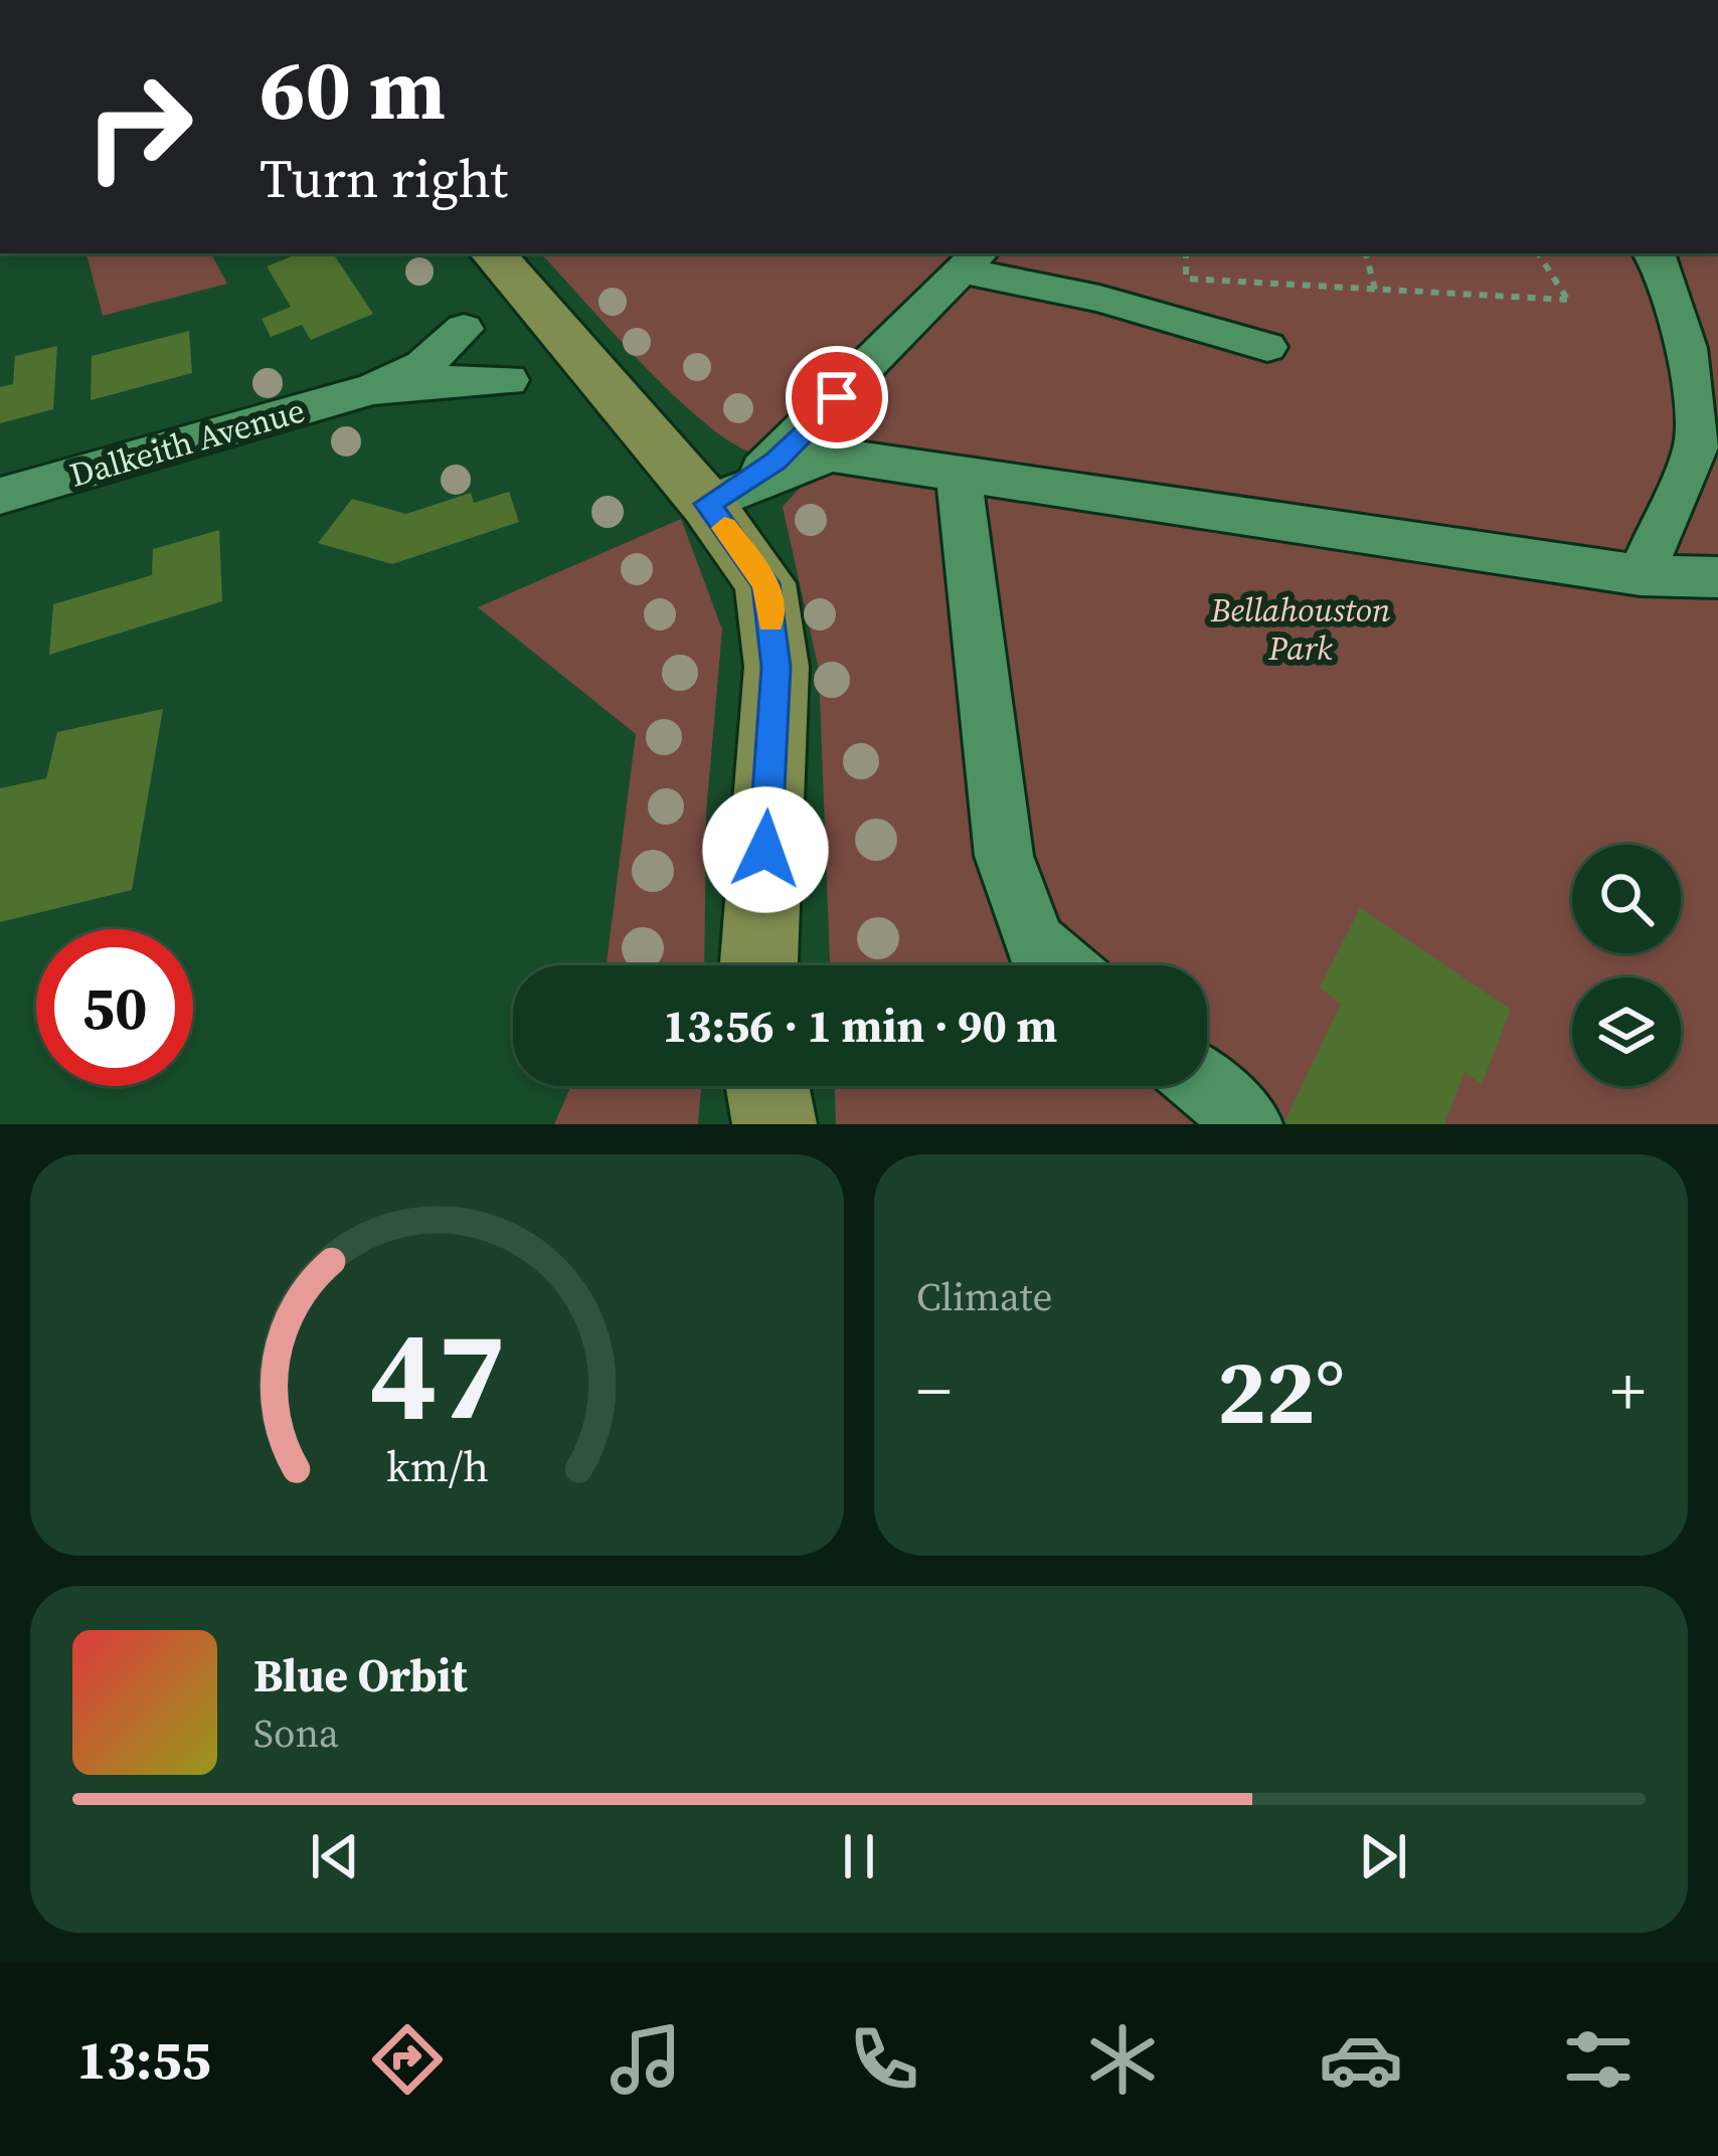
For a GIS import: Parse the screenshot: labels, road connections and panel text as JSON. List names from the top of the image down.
{
  "streets": {
    "street": ["Dalkeith Avenue"]
  },
  "parks": ["Bellahouston Park"],
  "page": {
    "turn": ["60 m", "Turn right"],
    "limit": "50",
    "trip": "13:56 · 1 min · 90 m",
    "tile": "Climate",
    "heat": ["−", "22°", "+"],
    "song": ["Blue Orbit", "Sona"],
    "tabs": "13:55",
    "gauge": ["47", "km/h"]
  }
}
